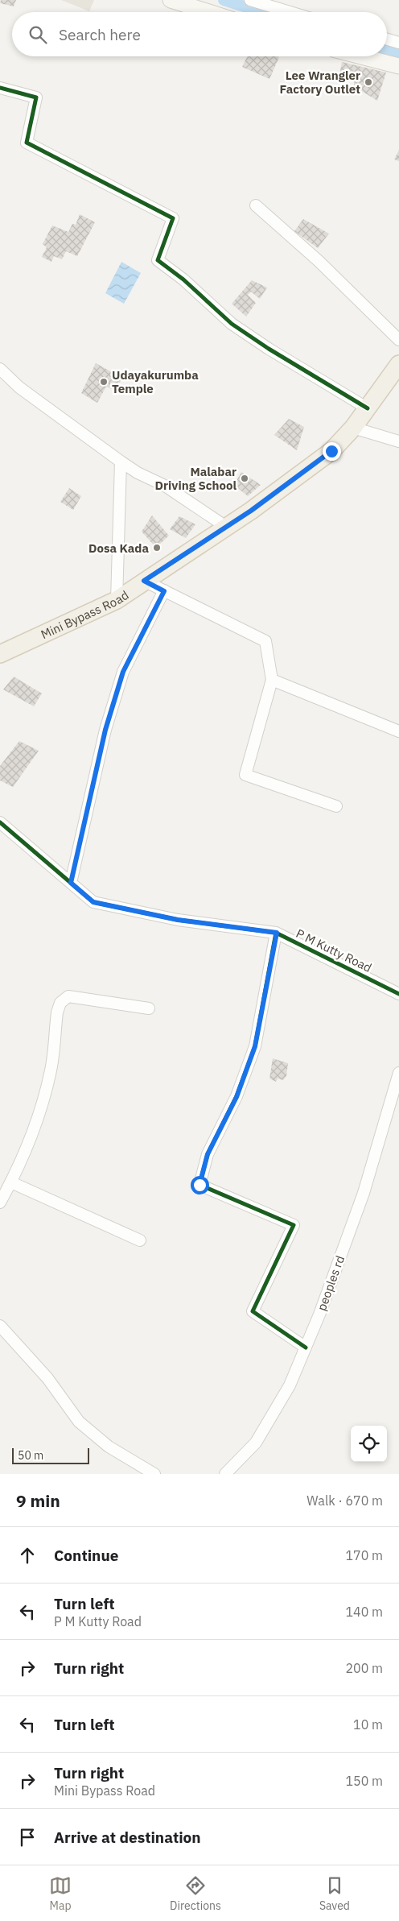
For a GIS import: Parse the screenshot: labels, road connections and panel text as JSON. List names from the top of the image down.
{
  "streets": {
    "main road": ["Mini Bypass Road"],
    "street": ["P M Kutty Road", "peoples rd"]
  },
  "places": [
    "Lee Wrangler Factory Outlet",
    "Udayakurumba Temple",
    "Malabar Driving School",
    "Dosa Kada"
  ],
  "scale_bar": "50 m",
  "page": {
    "search": "Search here",
    "scale": "50 m",
    "heading": ["9 min", "Walk · 670 m"],
    "list": [
      ["Continue", "170 m"],
      ["Turn left", "P M Kutty Road", "140 m"],
      ["Turn right", "200 m"],
      ["Turn left", "10 m"],
      ["Turn right", "Mini Bypass Road", "150 m"],
      "Arrive at destination"
    ],
    "nav": ["Map", "Directions", "Saved"]
  }
}
